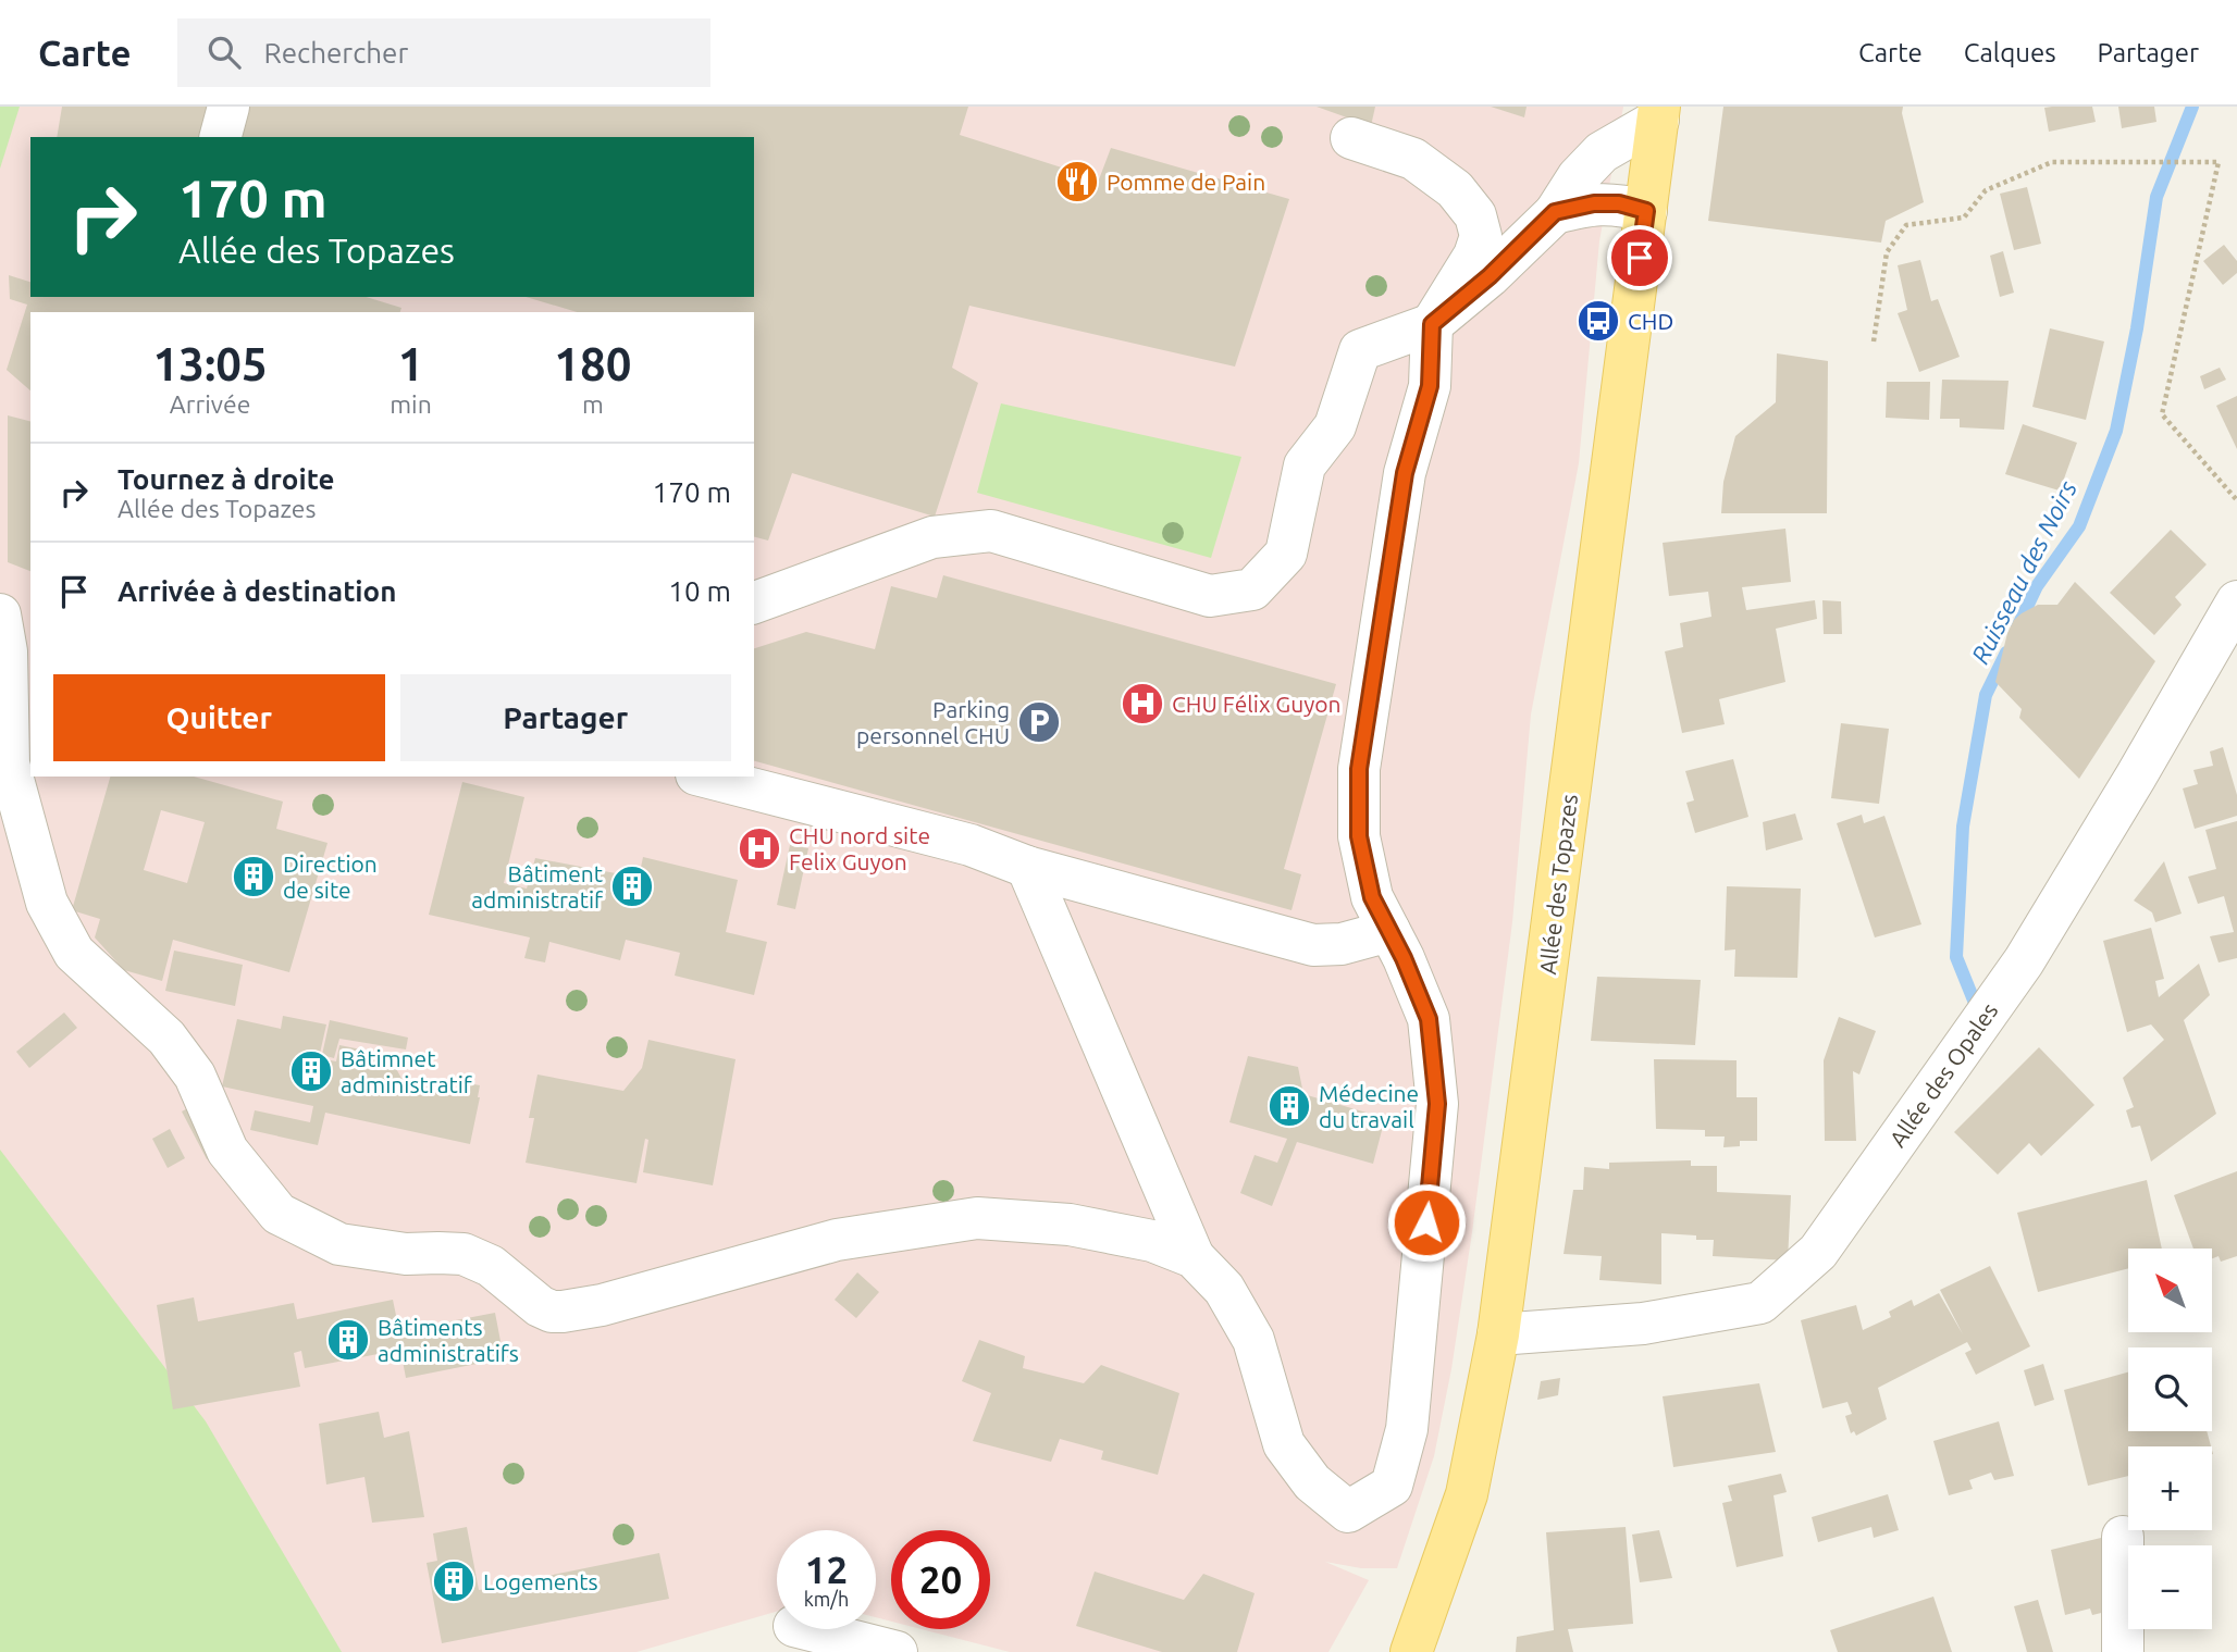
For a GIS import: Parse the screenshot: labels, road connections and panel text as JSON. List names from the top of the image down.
{
  "streets": {
    "main road": ["Allée des Topazes"],
    "street": ["Allée des Opales"]
  },
  "crossings": [
    ["Allée des Topazes", "Allée des Opales"]
  ],
  "water": ["Ruisseau des Noirs"],
  "places": {
    "restaurant": ["Pomme de Pain"],
    "bus stop": ["CHD"],
    "hospital": ["CHU Félix Guyon", "CHU nord site Felix Guyon"],
    "parking": ["Parking personnel CHU"],
    "building": [
      "Direction de site",
      "Bâtiment administratif",
      "Bâtimnet administratif",
      "Médecine du travail",
      "Bâtiments administratifs",
      "Logements"
    ]
  },
  "north": "top left",
  "page": {
    "header": "Carte",
    "search": "Rechercher",
    "nav": ["Carte", "Calques", "Partager"],
    "turn": ["170 m", "Allée des Topazes"],
    "eta": [
      "13:05",
      "Arrivée",
      "1",
      "min",
      "180",
      "m"
    ],
    "list": [
      {
        "name": "Tournez à droite",
        "note": "Allée des Topazes",
        "value": "170 m"
      },
      {
        "name": "Arrivée à destination",
        "value": "10 m"
      }
    ],
    "buttons": ["Quitter", "Partager"],
    "map_buttons": ["+", "−"],
    "speed": "12 km/h",
    "limit": "20"
  }
}
